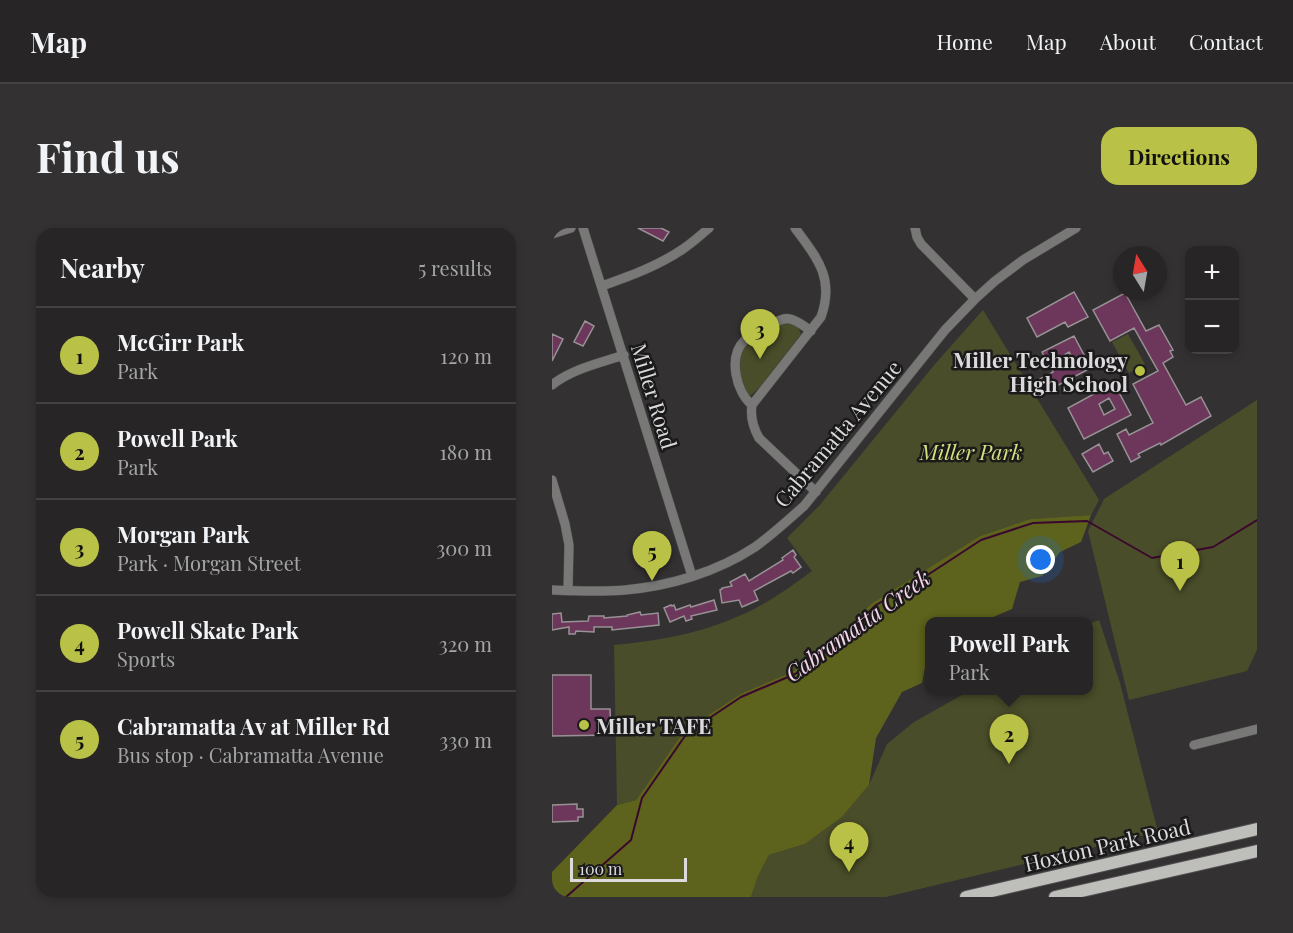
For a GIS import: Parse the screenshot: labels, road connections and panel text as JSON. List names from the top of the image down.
{
  "streets": {
    "main road": ["Hoxton Park Road"],
    "street": ["Miller Road", "Cabramatta Avenue"]
  },
  "crossings": [
    ["Miller Road", "Cabramatta Avenue"]
  ],
  "water": ["Cabramatta Creek"],
  "parks": ["Miller Park"],
  "places": ["Miller Technology High School", "Miller TAFE"],
  "scale_bar": "100 m",
  "north": "top",
  "page": {
    "header": "Map",
    "nav": [
      "Home",
      "Map",
      "About",
      "Contact"
    ],
    "buttons": "Directions",
    "title": "Find us",
    "heading": ["Nearby", "5 results"],
    "map_buttons": ["+", "−"],
    "list": [
      {
        "mark": "1",
        "name": "McGirr Park",
        "note": "Park",
        "value": "120 m"
      },
      {
        "mark": "2",
        "name": "Powell Park",
        "note": "Park",
        "value": "180 m"
      },
      {
        "mark": "3",
        "name": "Morgan Park",
        "note": "Park · Morgan Street",
        "value": "300 m"
      },
      {
        "mark": "4",
        "name": "Powell Skate Park",
        "note": "Sports",
        "value": "320 m"
      },
      {
        "mark": "5",
        "name": "Cabramatta Av at Miller Rd",
        "note": "Bus stop · Cabramatta Avenue",
        "value": "330 m"
      }
    ],
    "pins": [
      "3",
      "5",
      "1",
      "2",
      "4"
    ],
    "popup": ["Powell Park", "Park"],
    "scale": "100 m"
  }
}
